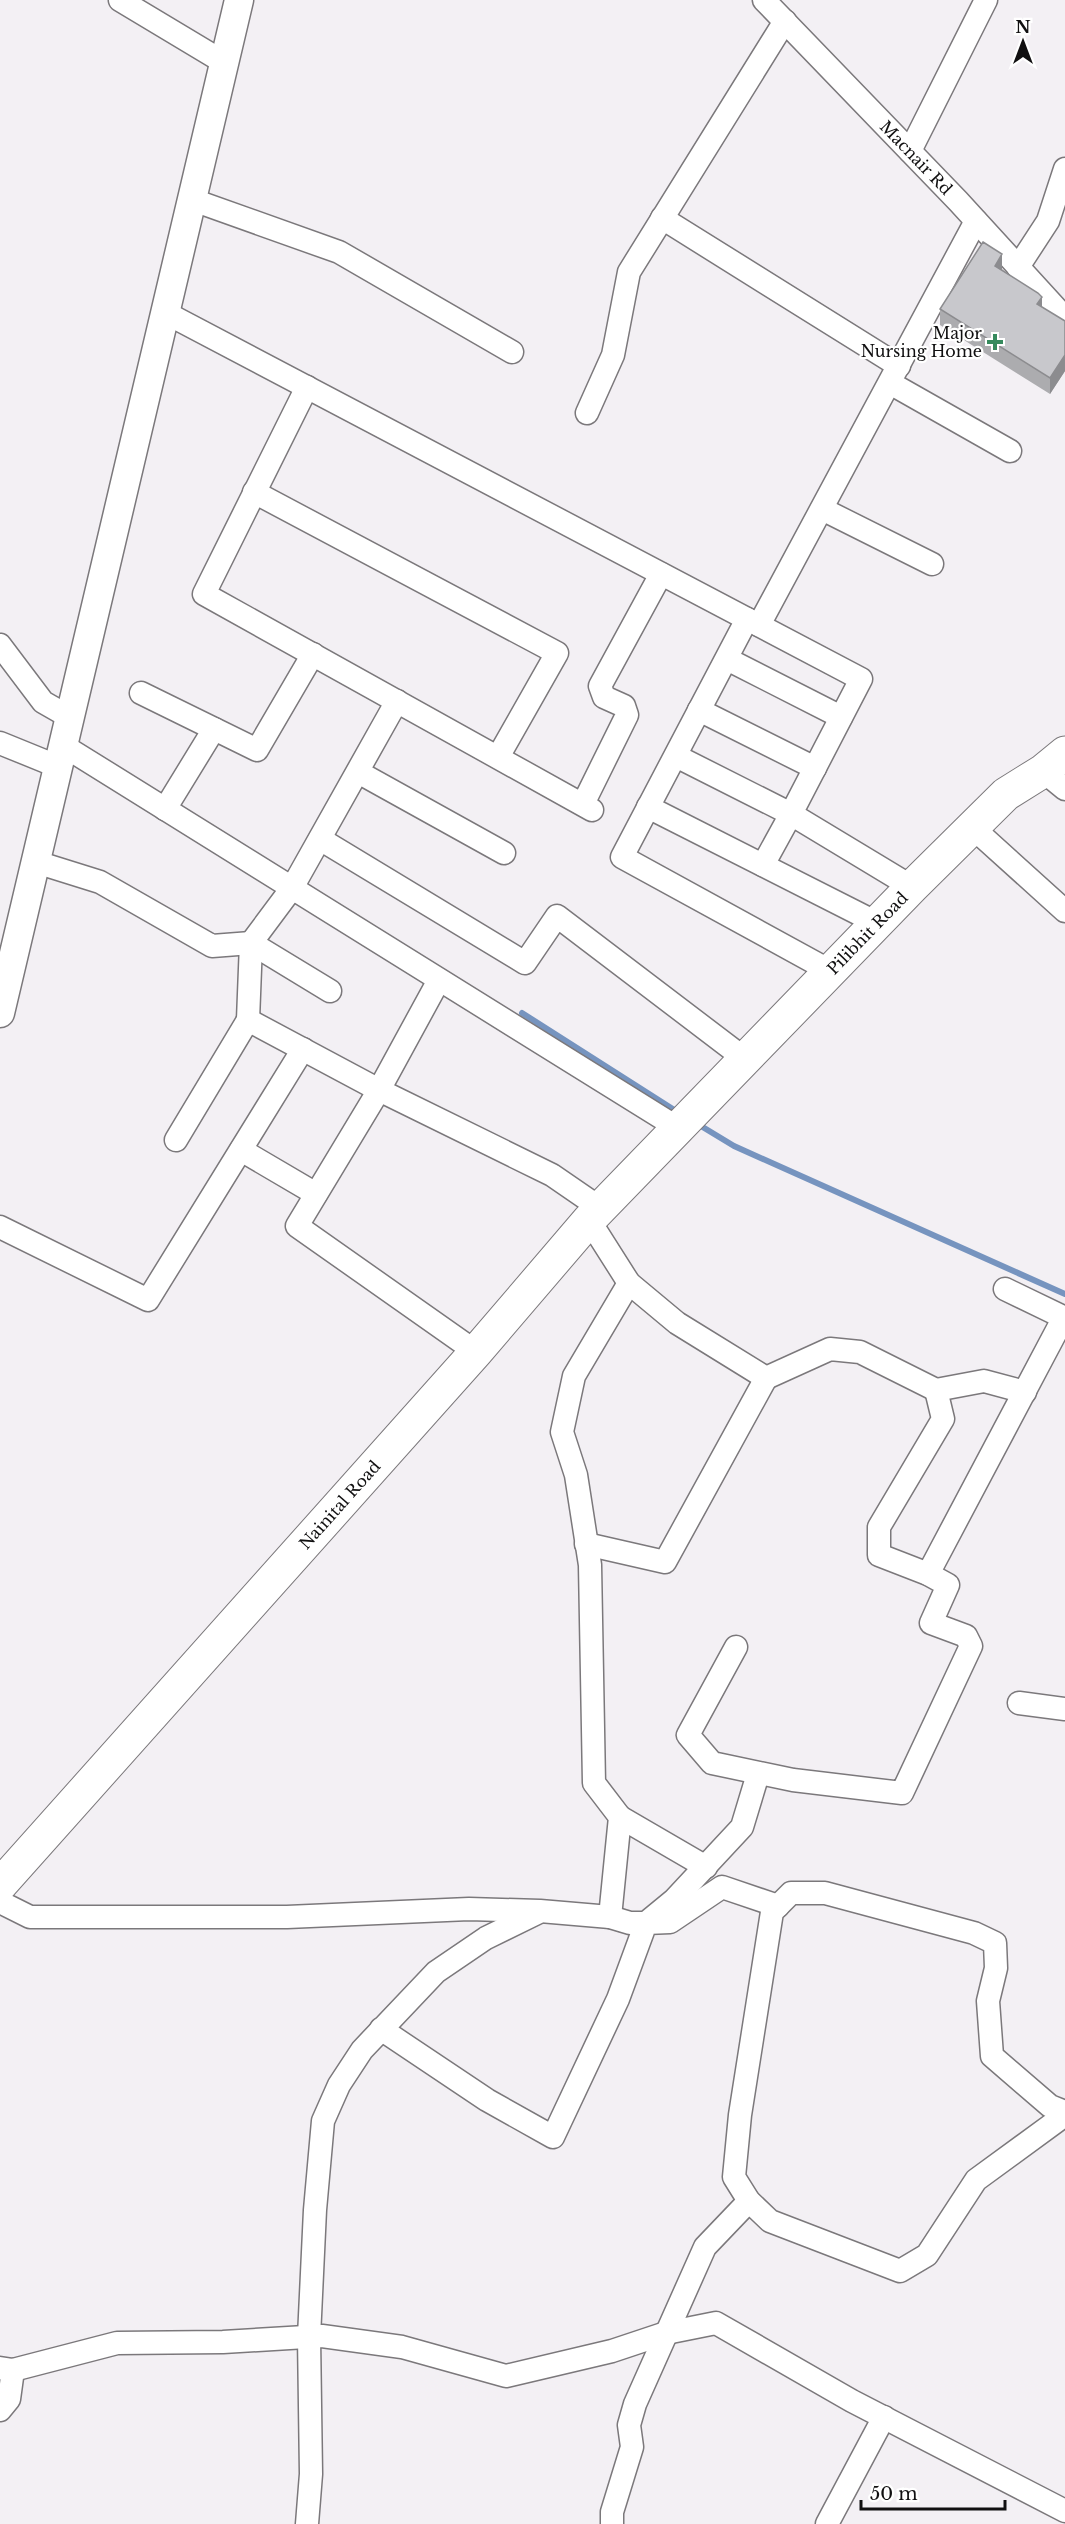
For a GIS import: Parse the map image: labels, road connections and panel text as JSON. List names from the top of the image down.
{
  "streets": {
    "highway": ["Pilibhit Road", "Nainital Road"],
    "street": ["Macnair Rd"]
  },
  "crossings": [
    ["Pilibhit Road", "Nainital Road"]
  ],
  "places": {
    "health": ["Major Nursing Home"]
  },
  "scale_bar": "50 m",
  "north": "top"
}
